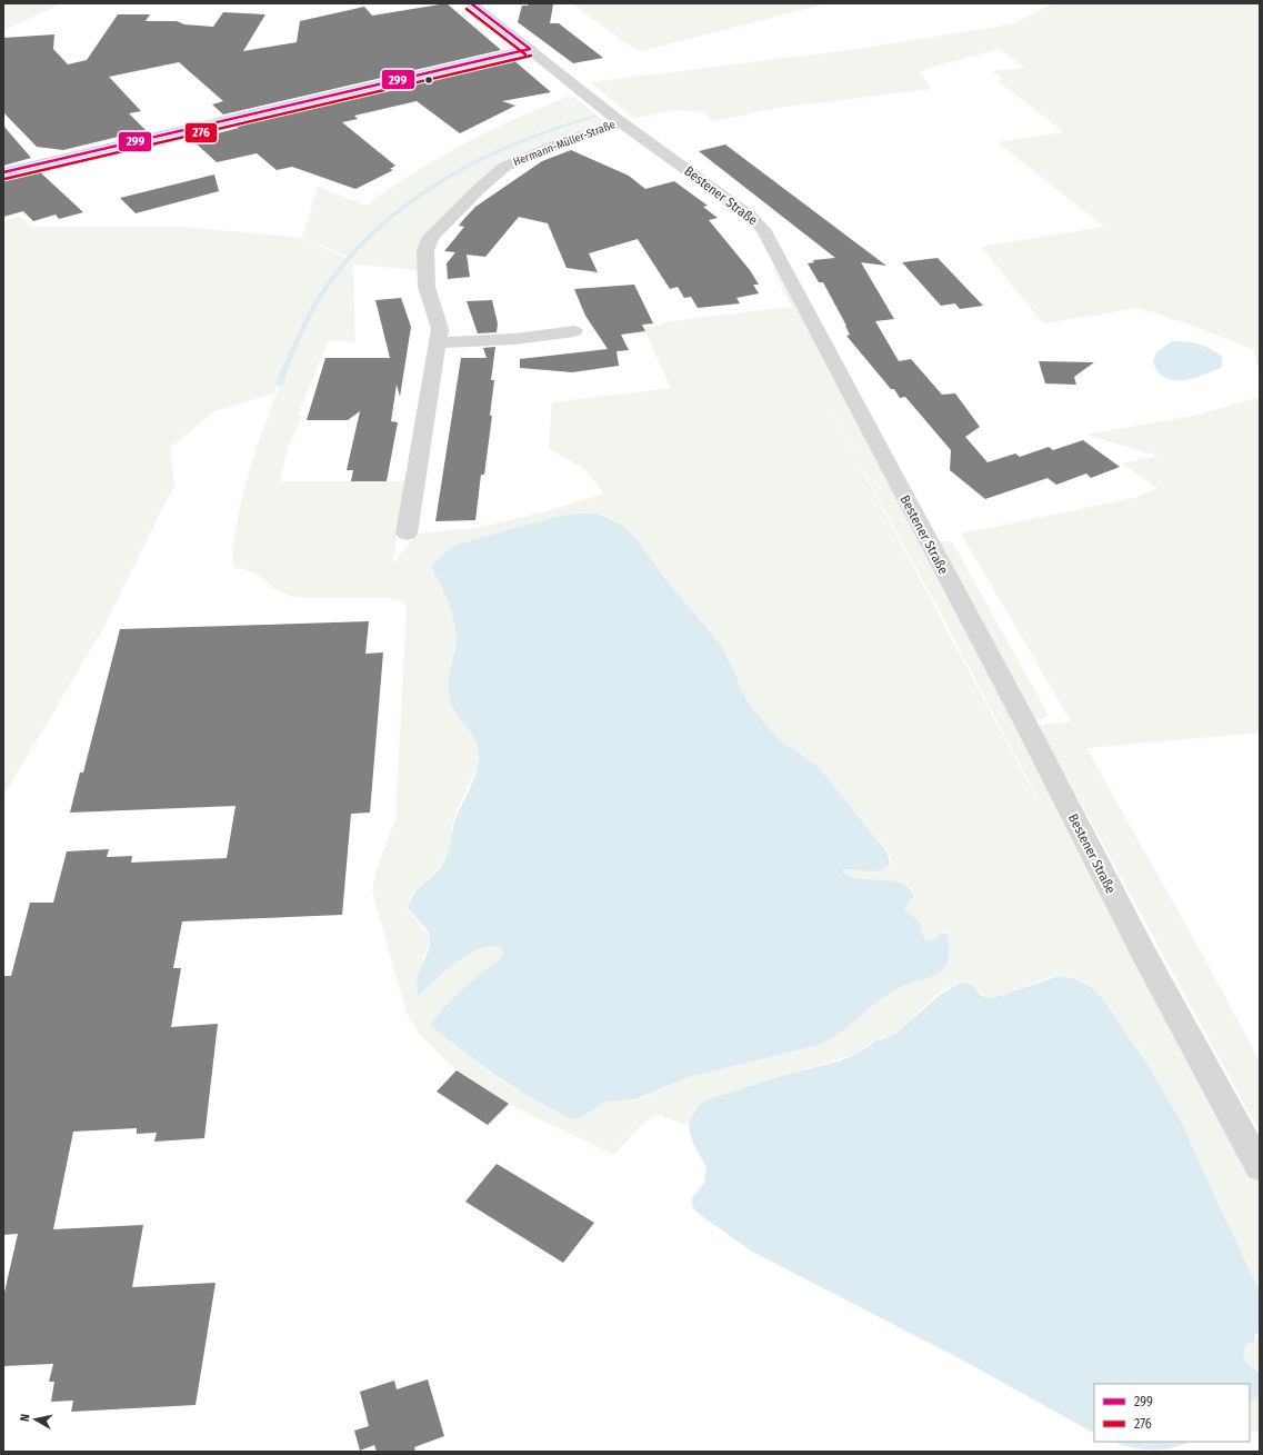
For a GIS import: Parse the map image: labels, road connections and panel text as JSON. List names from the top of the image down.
{
  "streets": {
    "street": ["Hermann-Müller-Straße", "Bestener Straße"]
  },
  "crossings": [
    ["Hermann-Müller-Straße", "Bestener Straße"]
  ],
  "lines": ["transit line 299", "transit line 276"],
  "legend": ["299", "276"],
  "north": "left"
}
